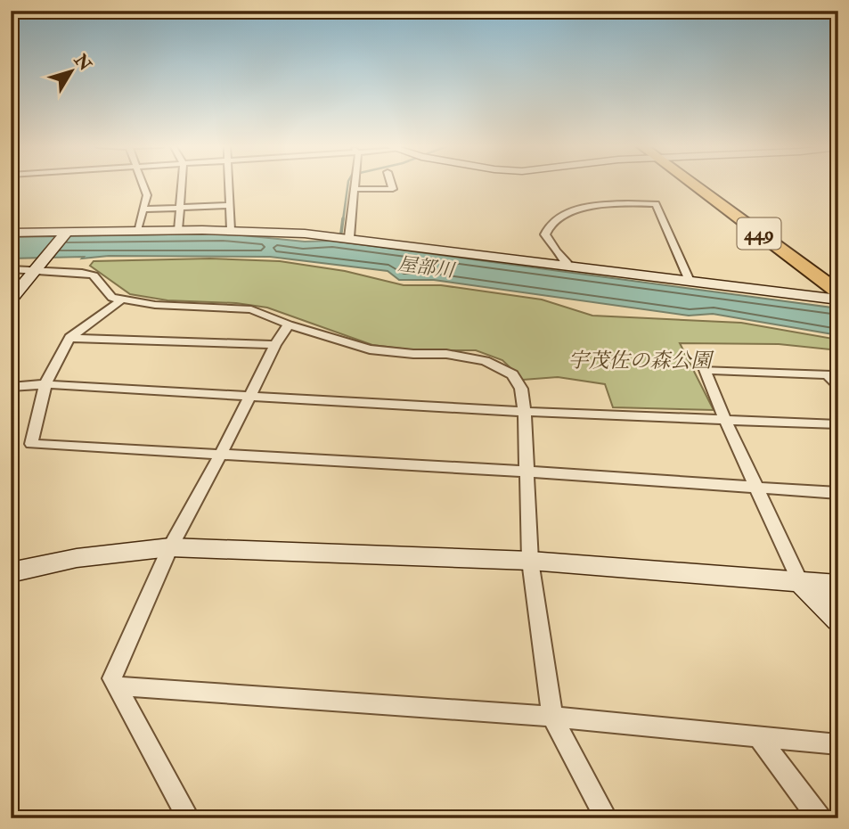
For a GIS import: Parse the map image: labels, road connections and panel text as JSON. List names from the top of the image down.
{
  "streets": {
    "highway": ["449"]
  },
  "water": ["屋部川"],
  "parks": ["宇茂佐の森公園"],
  "north": "top right"
}
